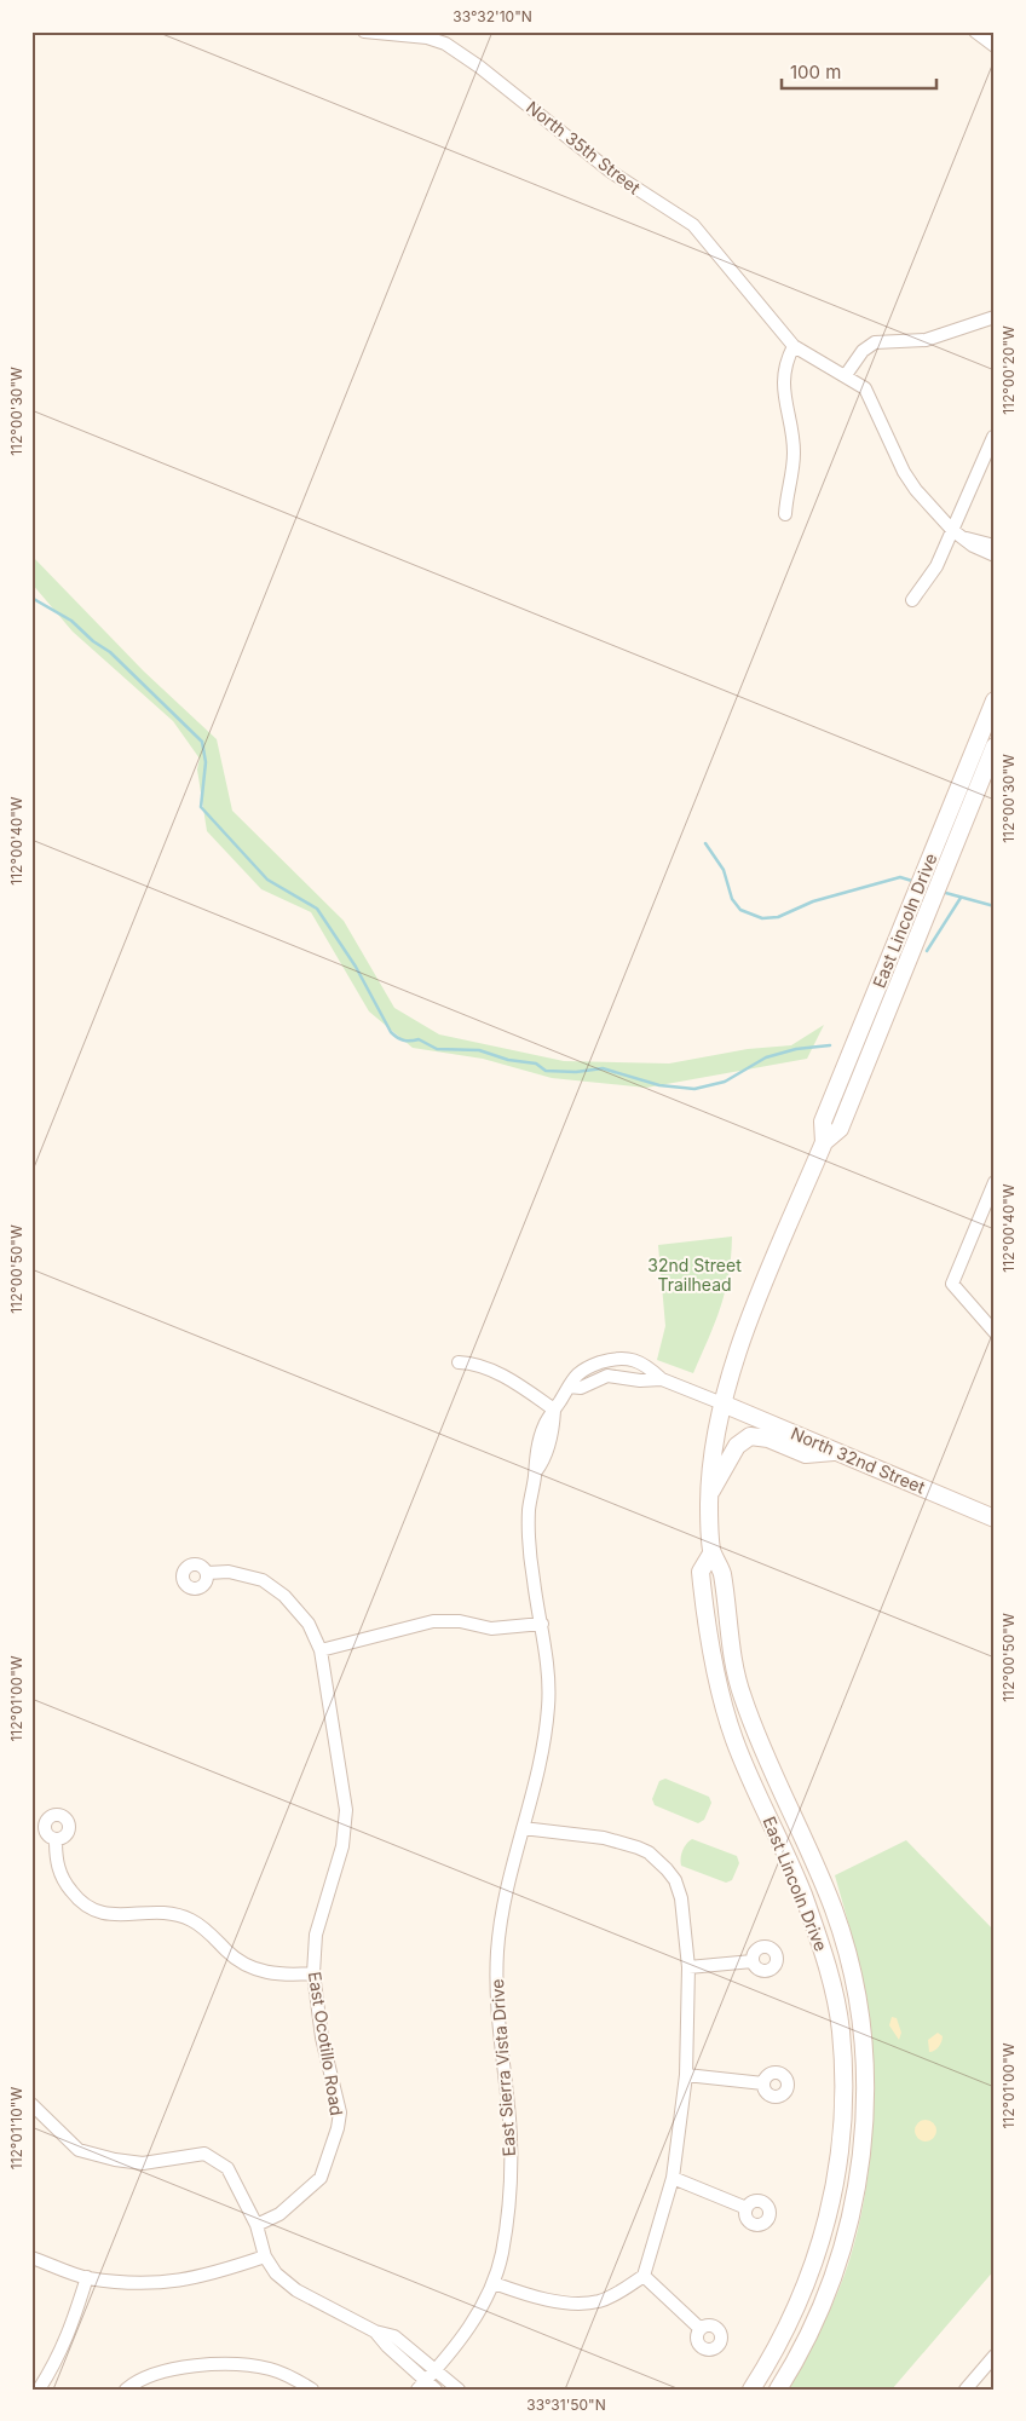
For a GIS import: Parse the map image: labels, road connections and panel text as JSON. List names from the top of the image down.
{
  "streets": {
    "main road": ["East Lincoln Drive", "North 32nd Street"],
    "street": ["North 35th Street", "East Ocotillo Road", "East Sierra Vista Drive"]
  },
  "crossings": [
    ["East Lincoln Drive", "North 32nd Street"],
    ["East Lincoln Drive", "East Sierra Vista Drive"],
    ["North 32nd Street", "East Sierra Vista Drive"]
  ],
  "parks": ["32nd Street Trailhead"],
  "scale_bar": "100 m",
  "coordinates": [
    "33°32'10\"N",
    "112°00'20\"W",
    "112°00'30\"W",
    "112°00'40\"W",
    "112°00'50\"W",
    "112°01'00\"W",
    "112°01'10\"W",
    "33°31'50\"N"
  ]
}
